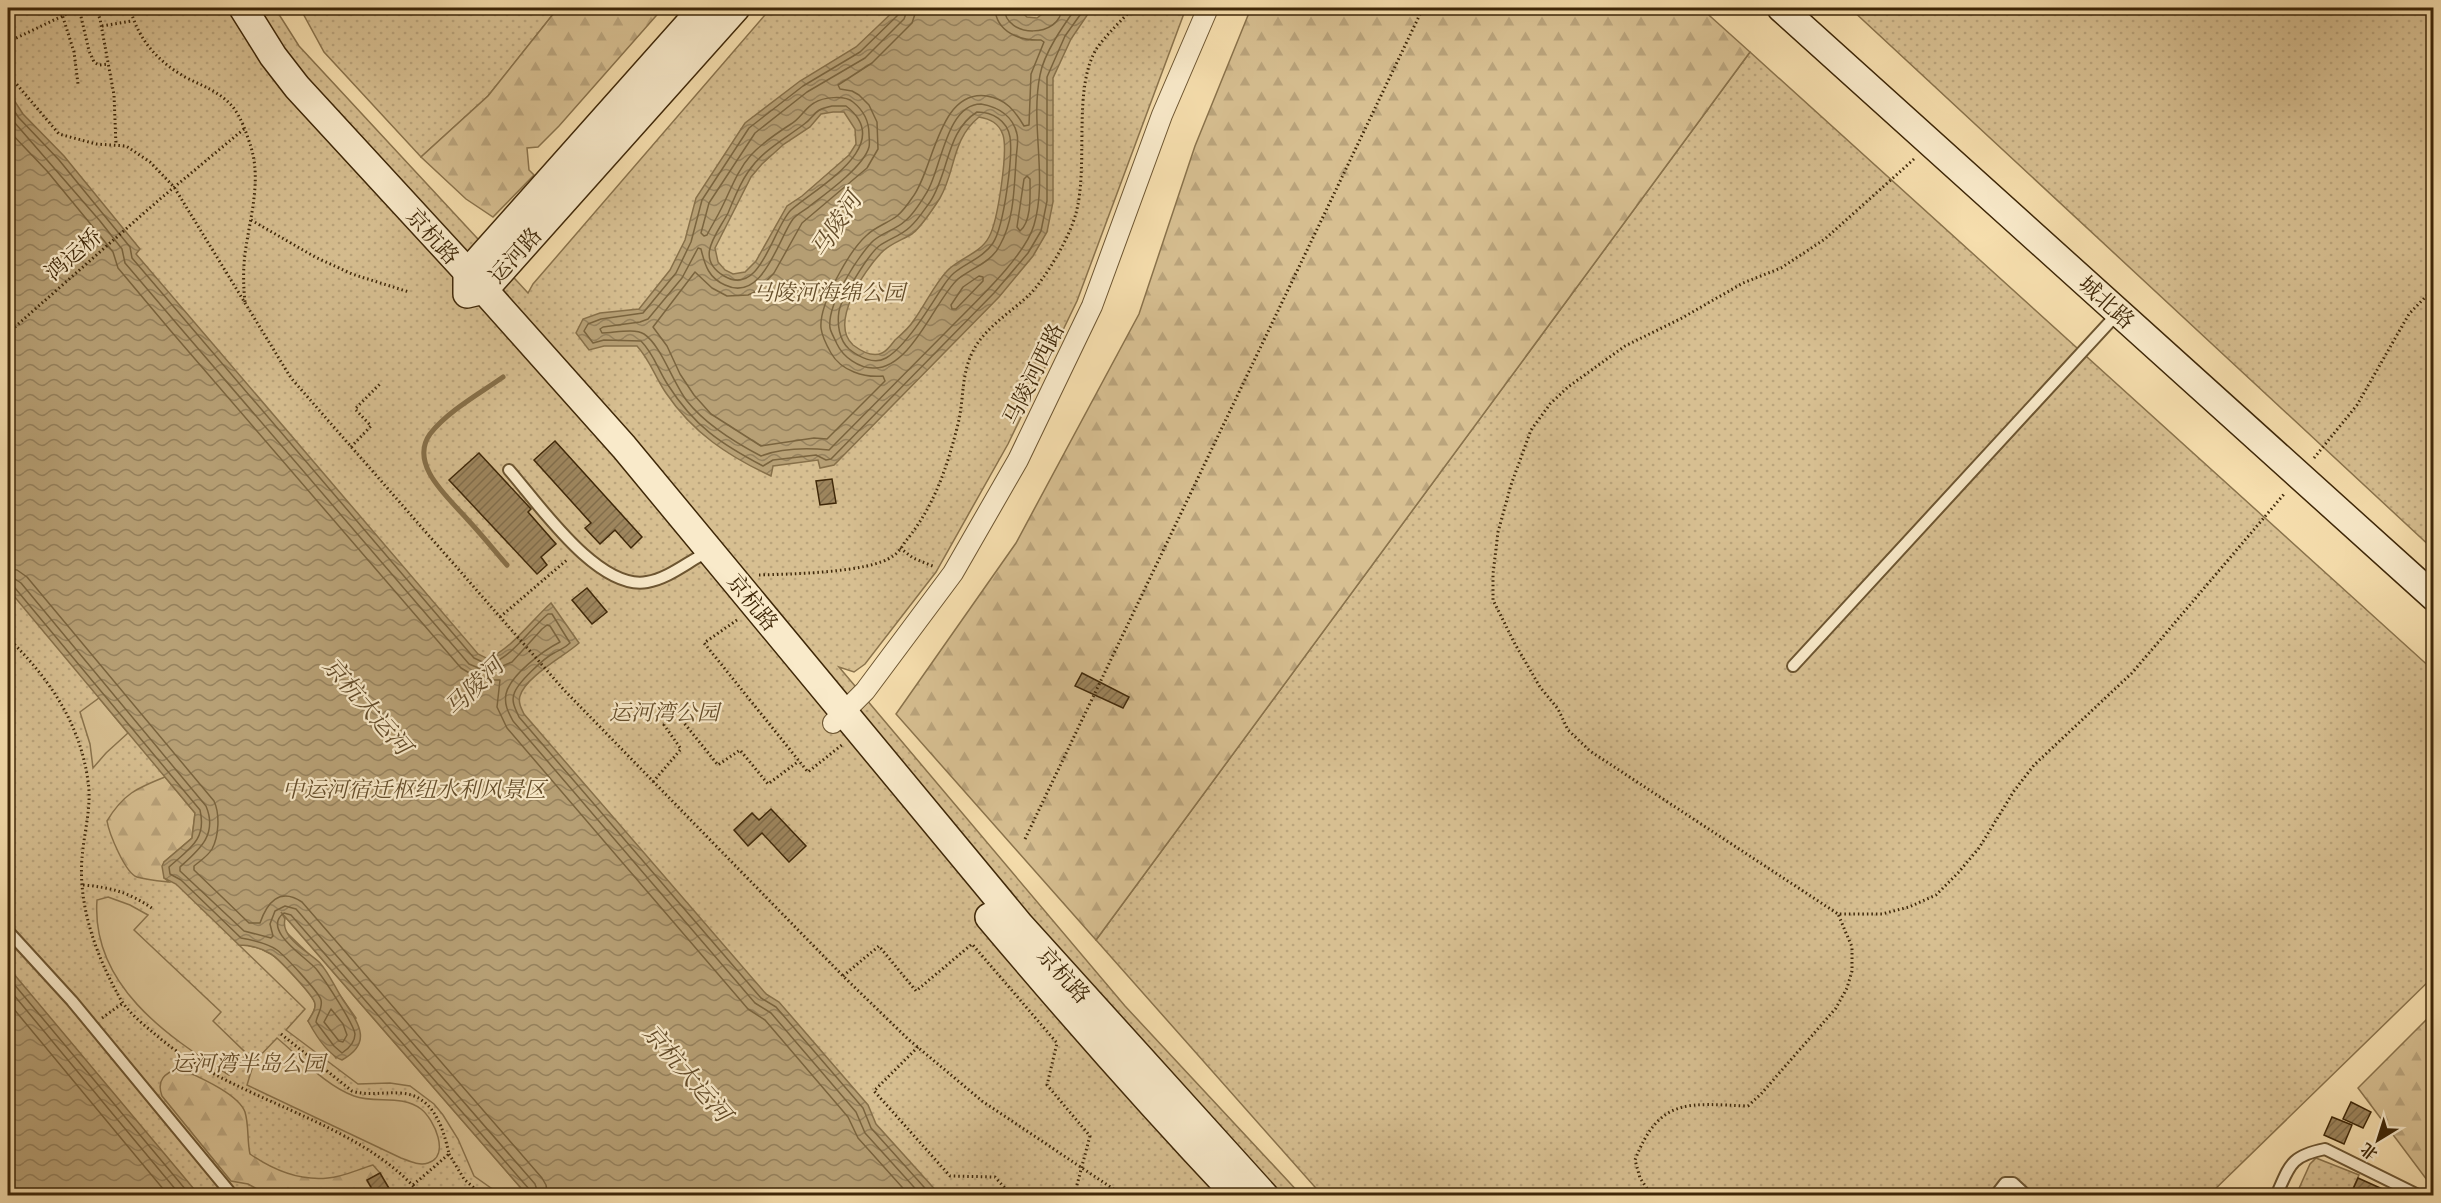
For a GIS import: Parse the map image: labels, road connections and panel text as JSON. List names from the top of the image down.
{
  "streets": {
    "street": [
      "京杭路",
      "运河路",
      "城北路",
      "马陵河西路"
    ],
    "path": ["鸿运桥"]
  },
  "crossings": [
    ["京杭路", "运河路"],
    ["京杭路", "马陵河西路"]
  ],
  "water": ["马陵河", "京杭大运河"],
  "parks": [
    "马陵河海绵公园",
    "运河湾公园",
    "中运河宿迁枢纽水利风景区",
    "运河湾半岛公园"
  ],
  "north": "bottom left"
}
